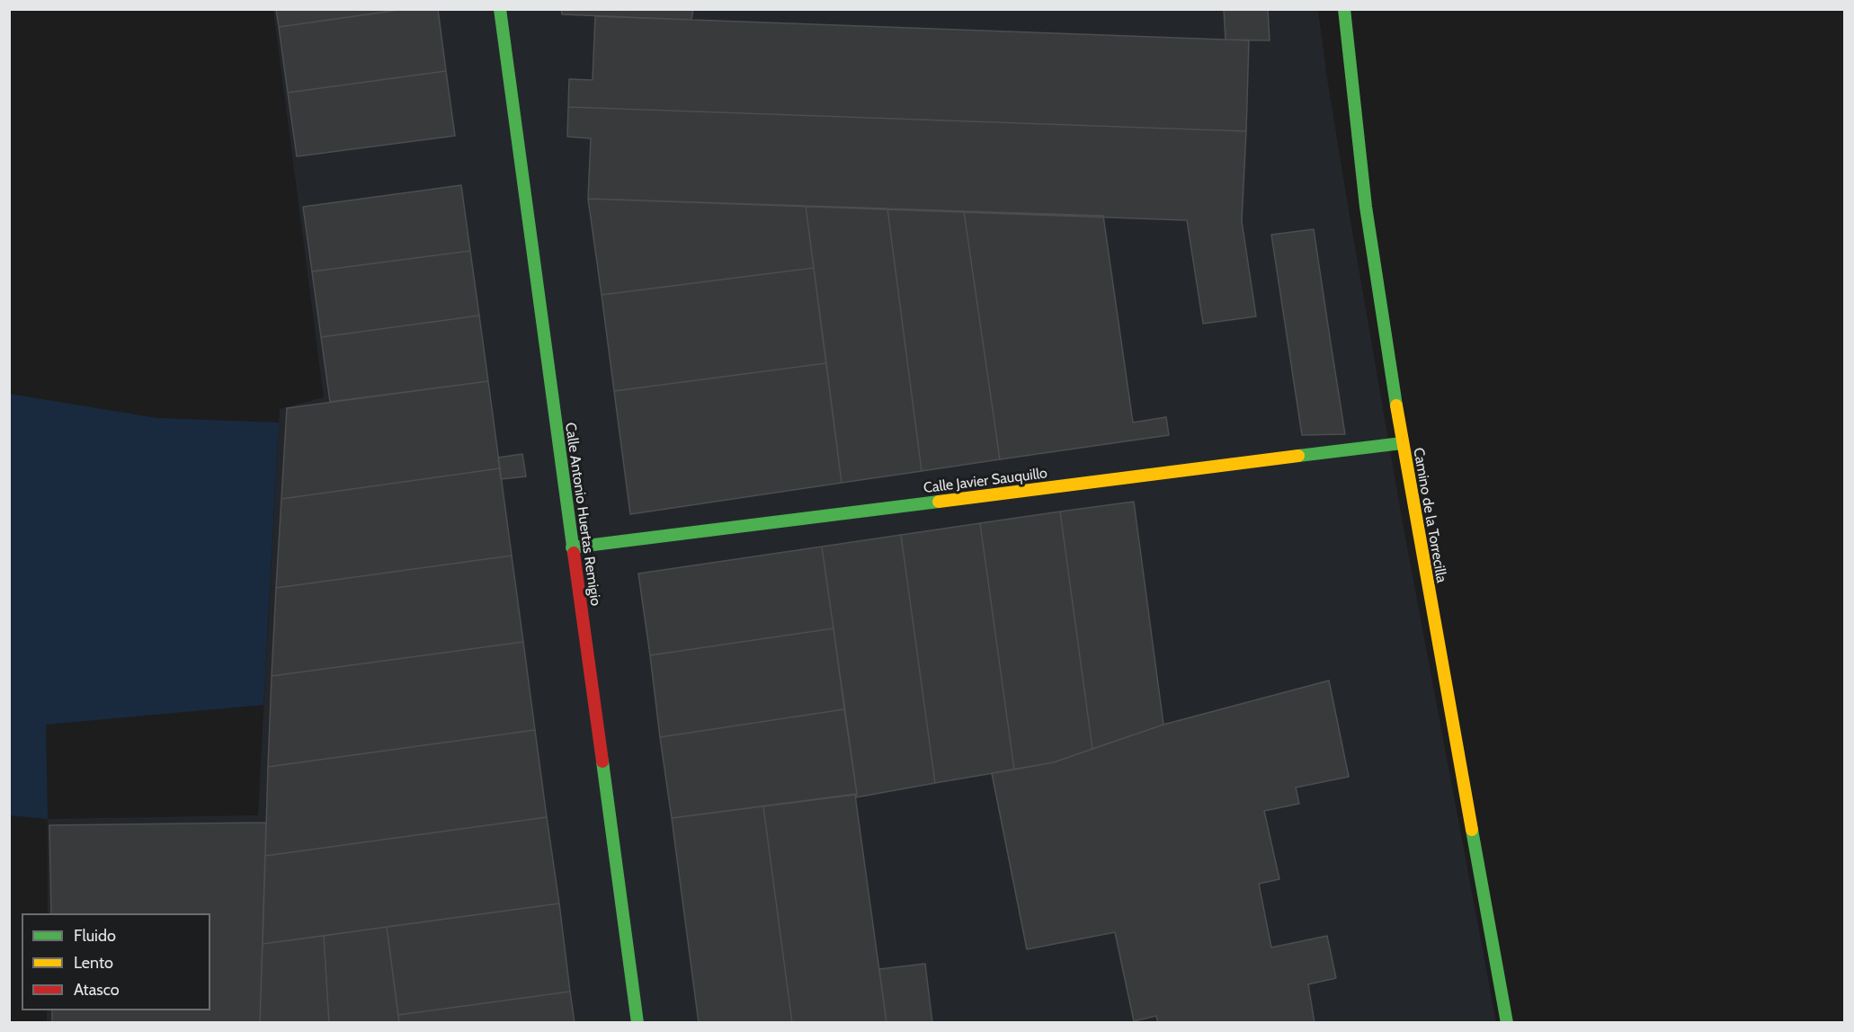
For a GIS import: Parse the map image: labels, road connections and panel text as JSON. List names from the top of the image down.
{
  "streets": {
    "street": ["Calle Javier Sauquillo", "Calle Antonio Huertas Remigio", "Camino de la Torrecilla"]
  },
  "crossings": [
    ["Calle Javier Sauquillo", "Calle Antonio Huertas Remigio"],
    ["Calle Javier Sauquillo", "Camino de la Torrecilla"]
  ],
  "legend": ["Fluido", "Lento", "Atasco"]
}
